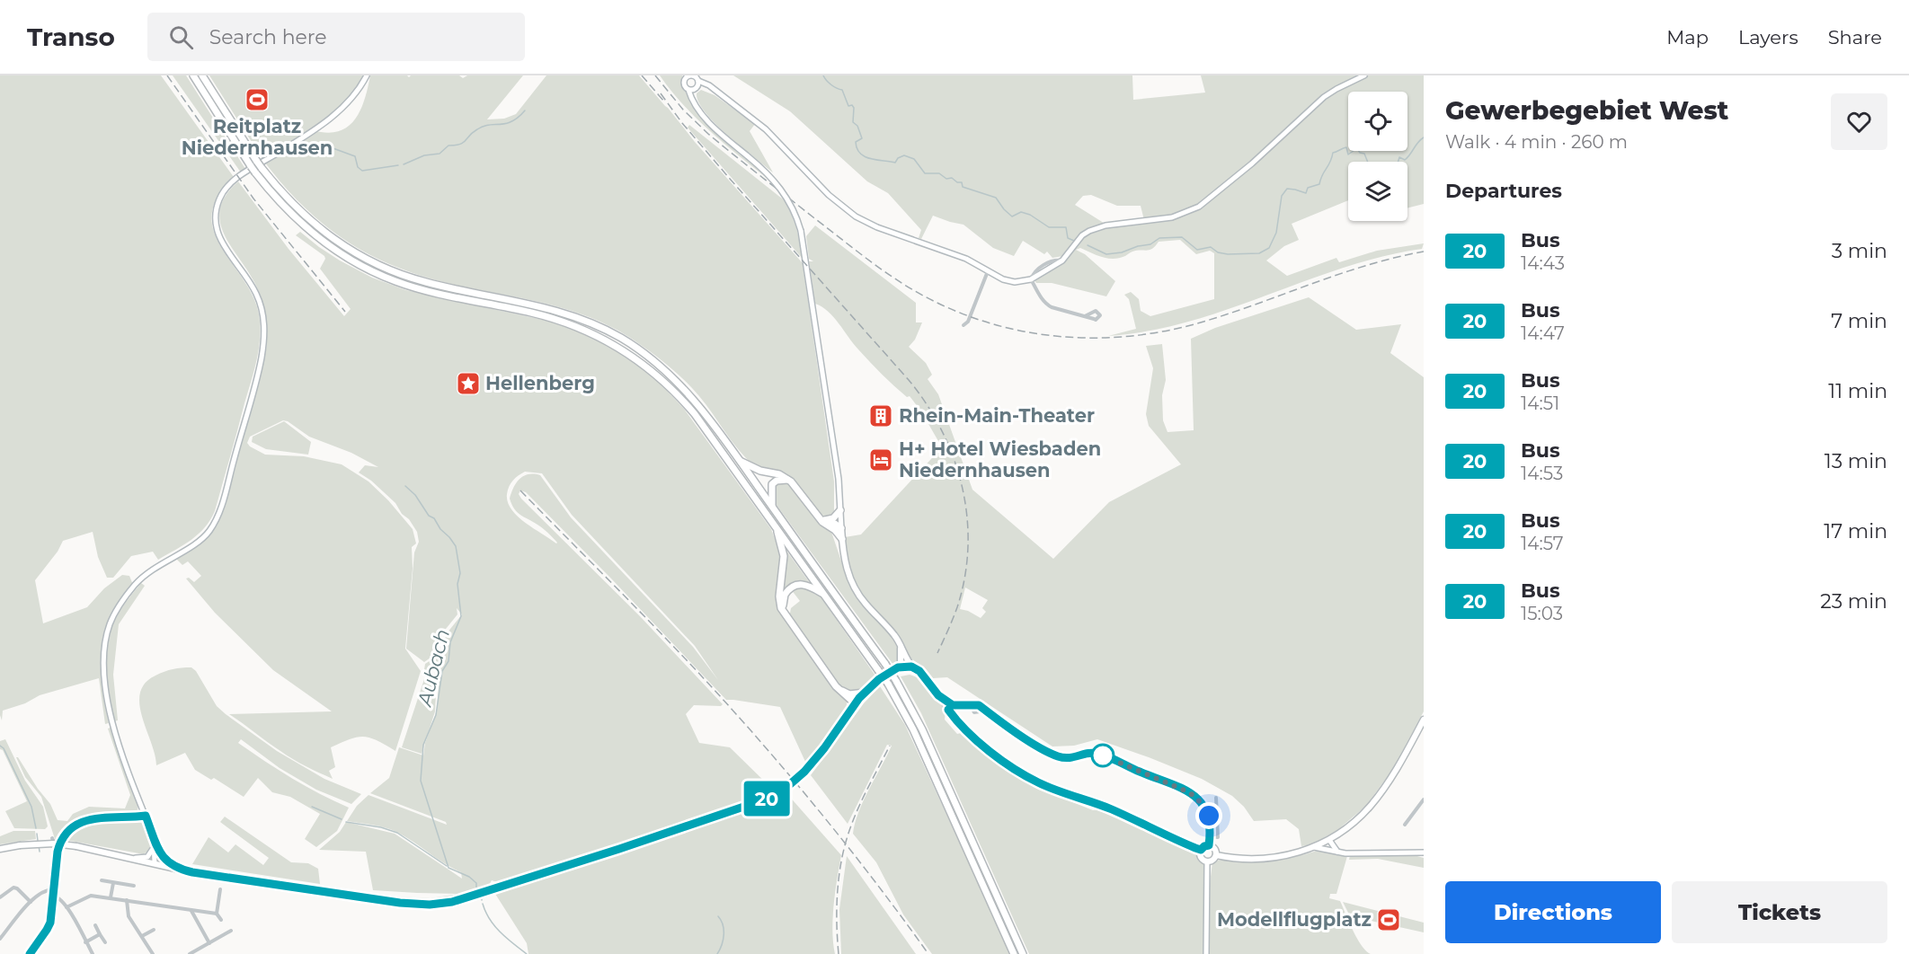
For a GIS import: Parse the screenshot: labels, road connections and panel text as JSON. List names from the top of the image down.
{
  "water": ["Aubach"],
  "places": {
    "sports": ["Reitplatz Niedernhausen", "Modellflugplatz"],
    "place": ["Hellenberg"],
    "building": ["Rhein-Main-Theater"],
    "hotel": ["H+ Hotel Wiesbaden Niedernhausen"]
  },
  "lines": ["bus line 20"],
  "page": {
    "header": "Transo",
    "search": "Search here",
    "nav": ["Map", "Layers", "Share"],
    "on_map": "20",
    "heading": [
      ["Gewerbegebiet West", "Walk · 4 min · 260 m"],
      "Departures"
    ],
    "list": [
      {
        "mark": "20",
        "name": "Bus",
        "note": "14:43",
        "value": "3 min"
      },
      {
        "mark": "20",
        "name": "Bus",
        "note": "14:47",
        "value": "7 min"
      },
      {
        "mark": "20",
        "name": "Bus",
        "note": "14:51",
        "value": "11 min"
      },
      {
        "mark": "20",
        "name": "Bus",
        "note": "14:53",
        "value": "13 min"
      },
      {
        "mark": "20",
        "name": "Bus",
        "note": "14:57",
        "value": "17 min"
      },
      {
        "mark": "20",
        "name": "Bus",
        "note": "15:03",
        "value": "23 min"
      }
    ],
    "buttons": ["Directions", "Tickets"]
  }
}
